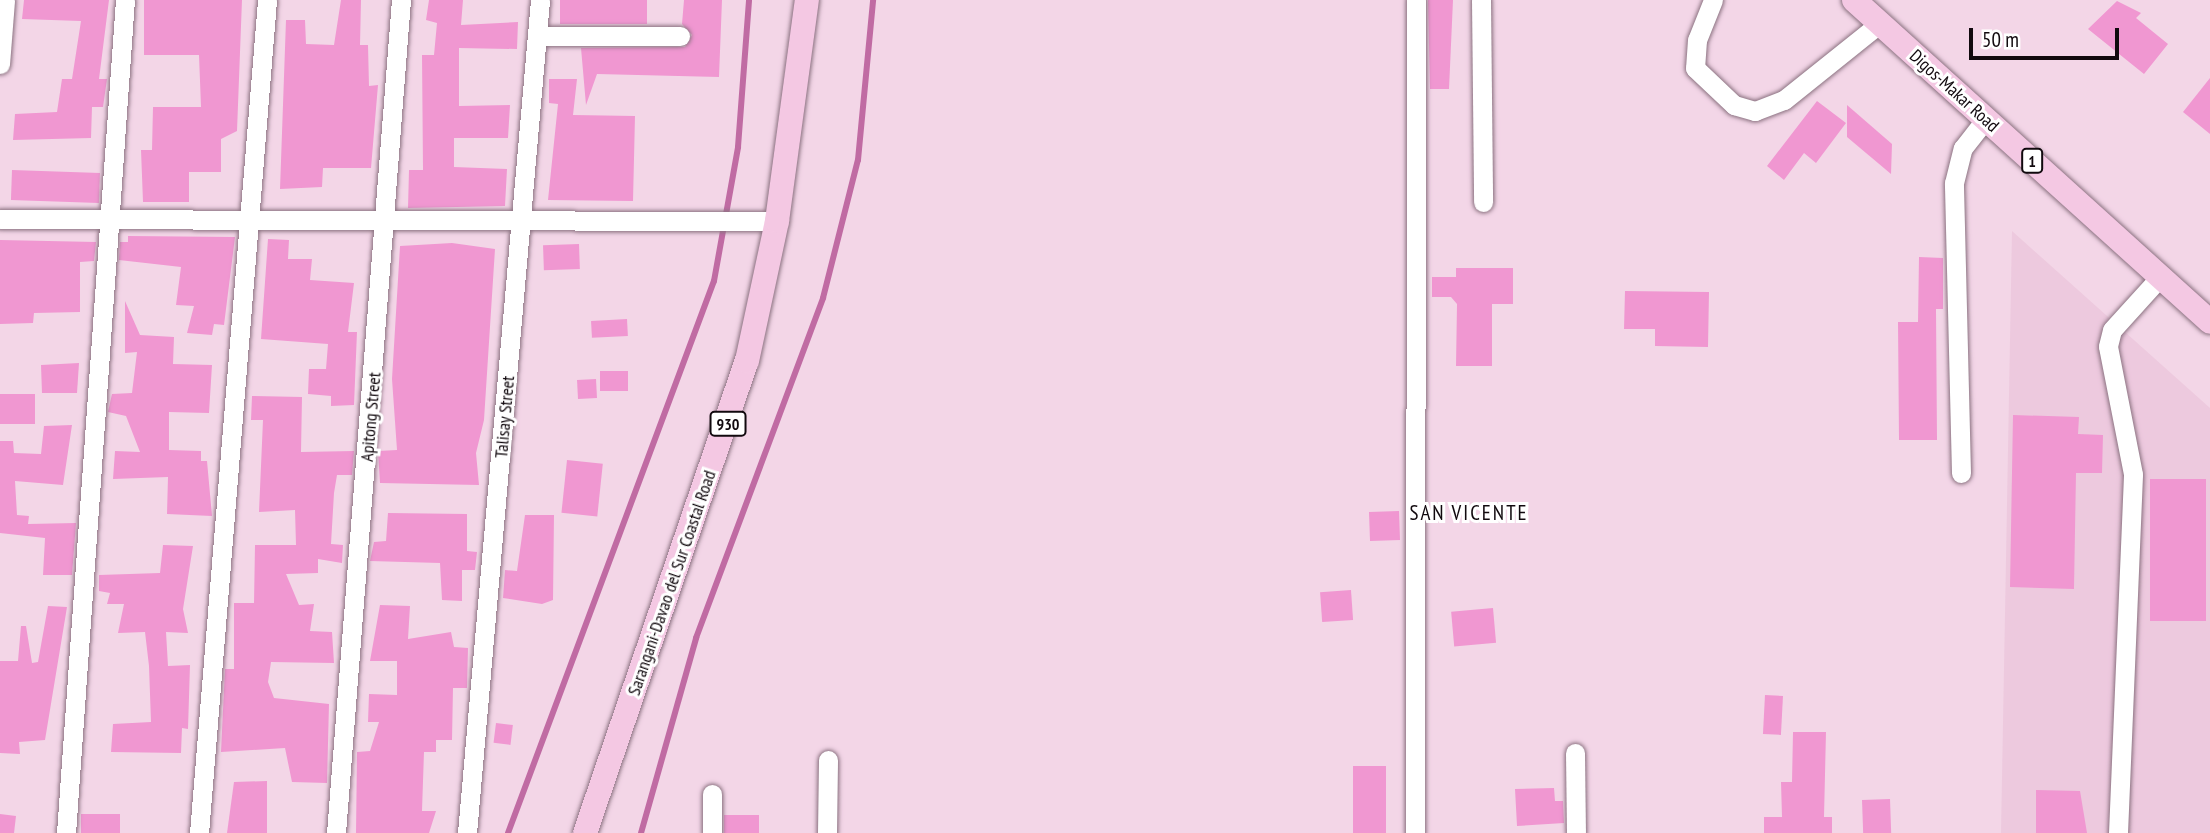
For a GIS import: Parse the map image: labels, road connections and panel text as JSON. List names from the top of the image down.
{
  "streets": {
    "main road": [
      "Digos-Makar Road",
      "1",
      "930",
      "Sarangani-Davao del Sur Coastal Road"
    ],
    "street": ["Apitong Street", "Talisay Street"]
  },
  "districts": ["SAN VICENTE"],
  "scale_bar": "50 m"
}
